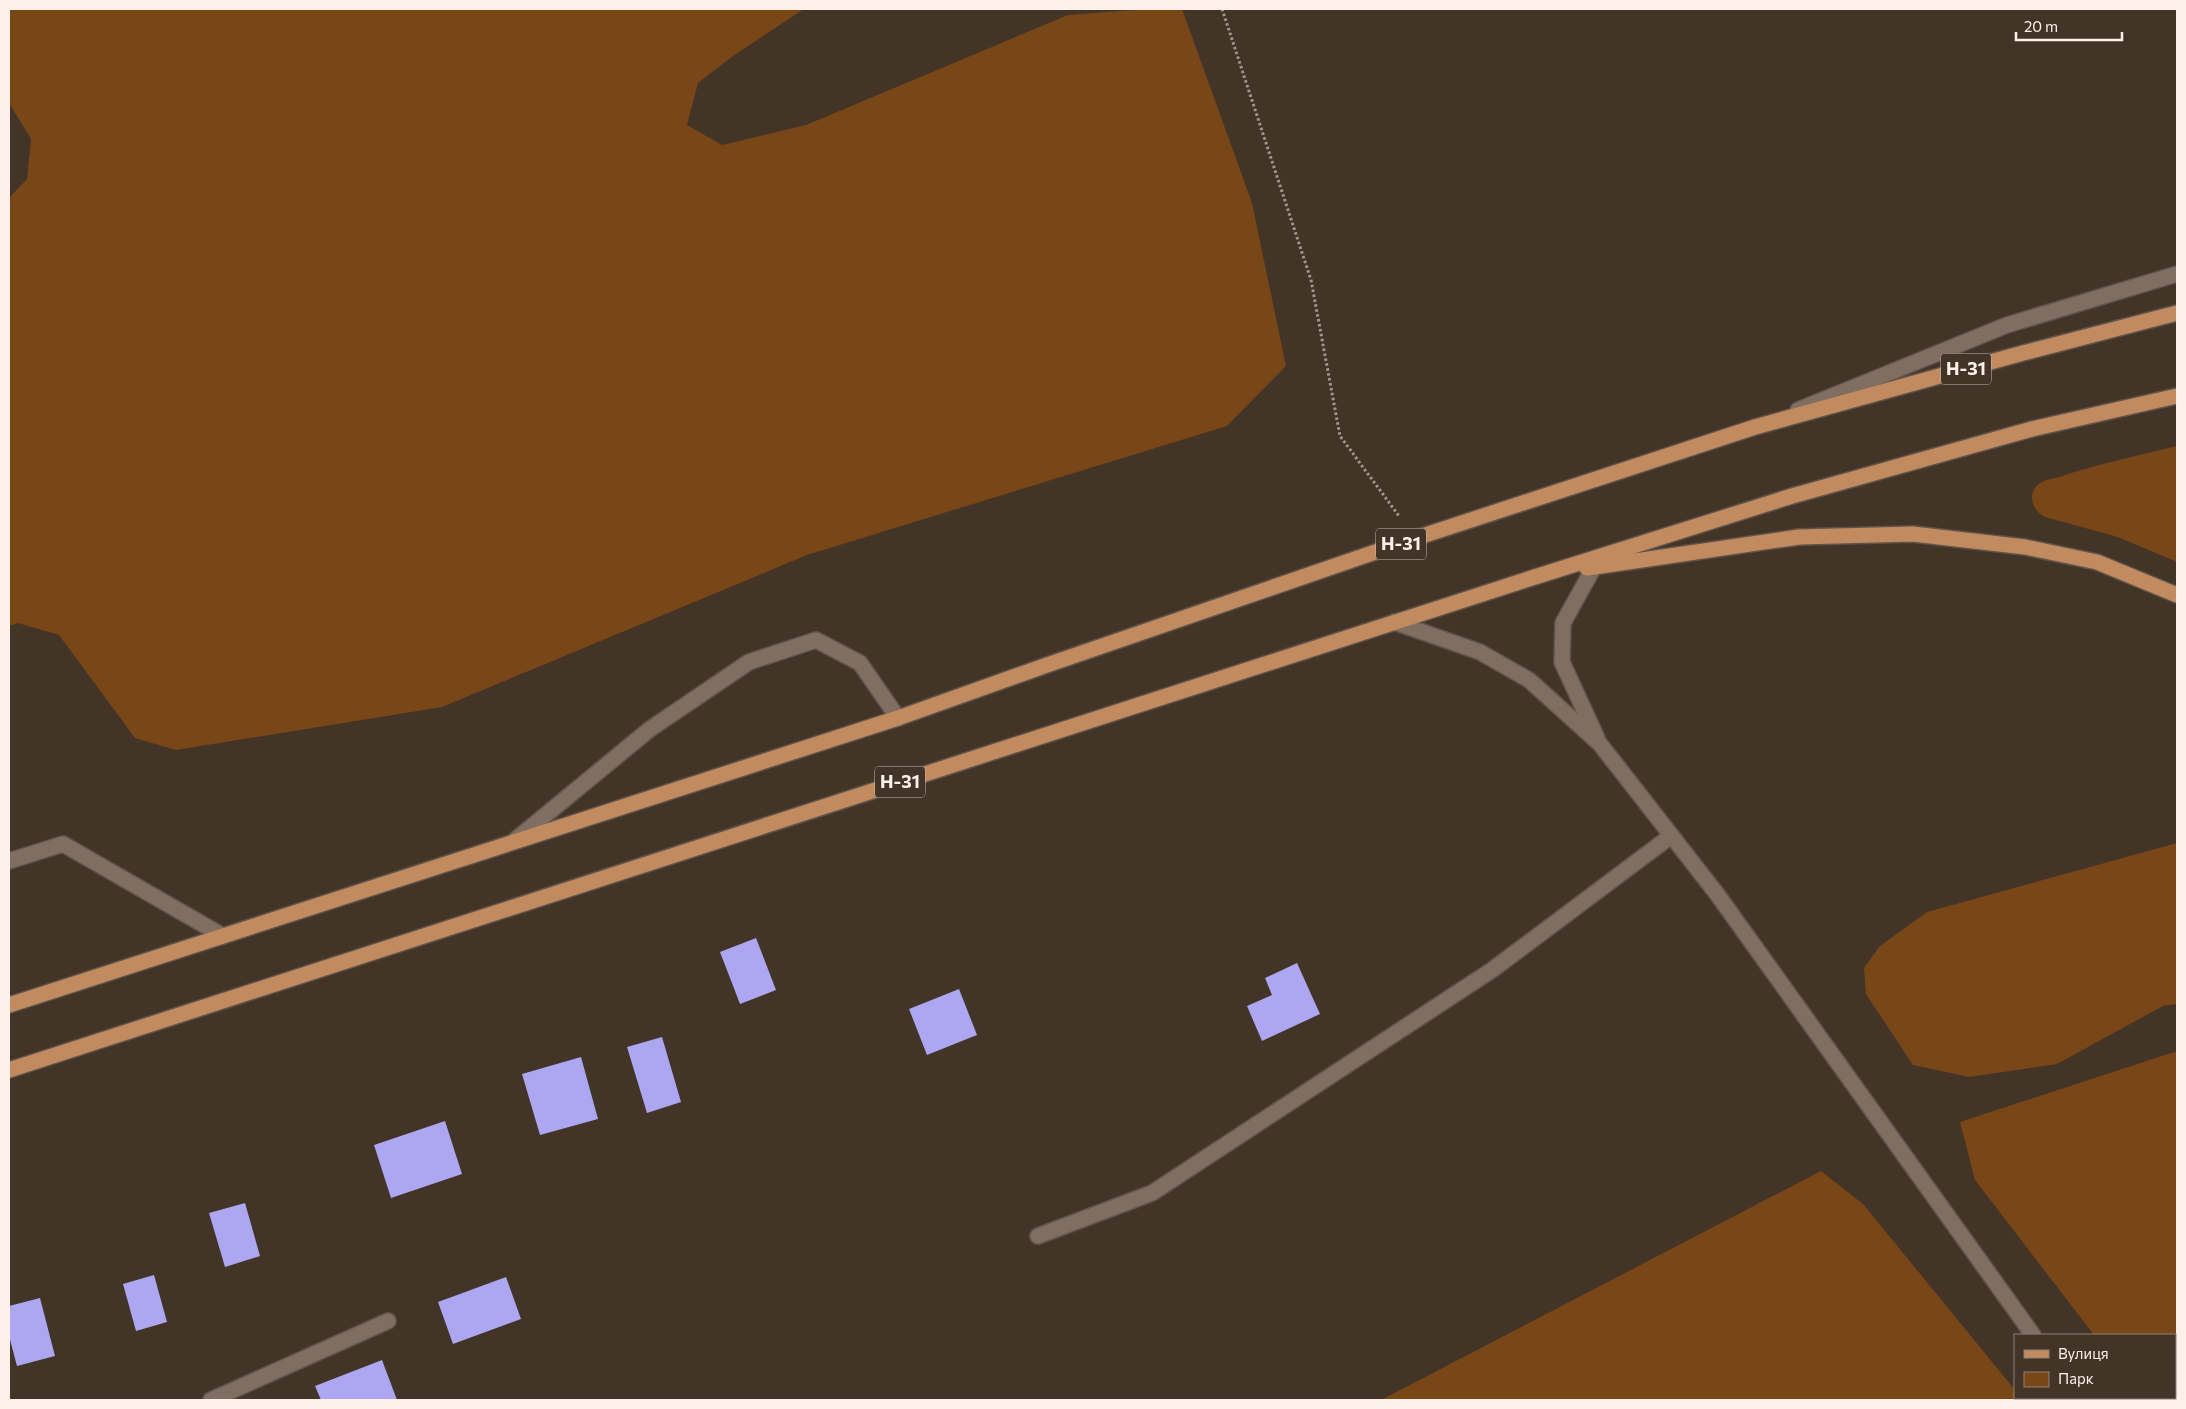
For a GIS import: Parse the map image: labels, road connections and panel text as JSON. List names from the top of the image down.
{
  "streets": {
    "main road": ["Н-31"]
  },
  "legend": ["Вулиця", "Парк"],
  "scale_bar": "20 m"
}
